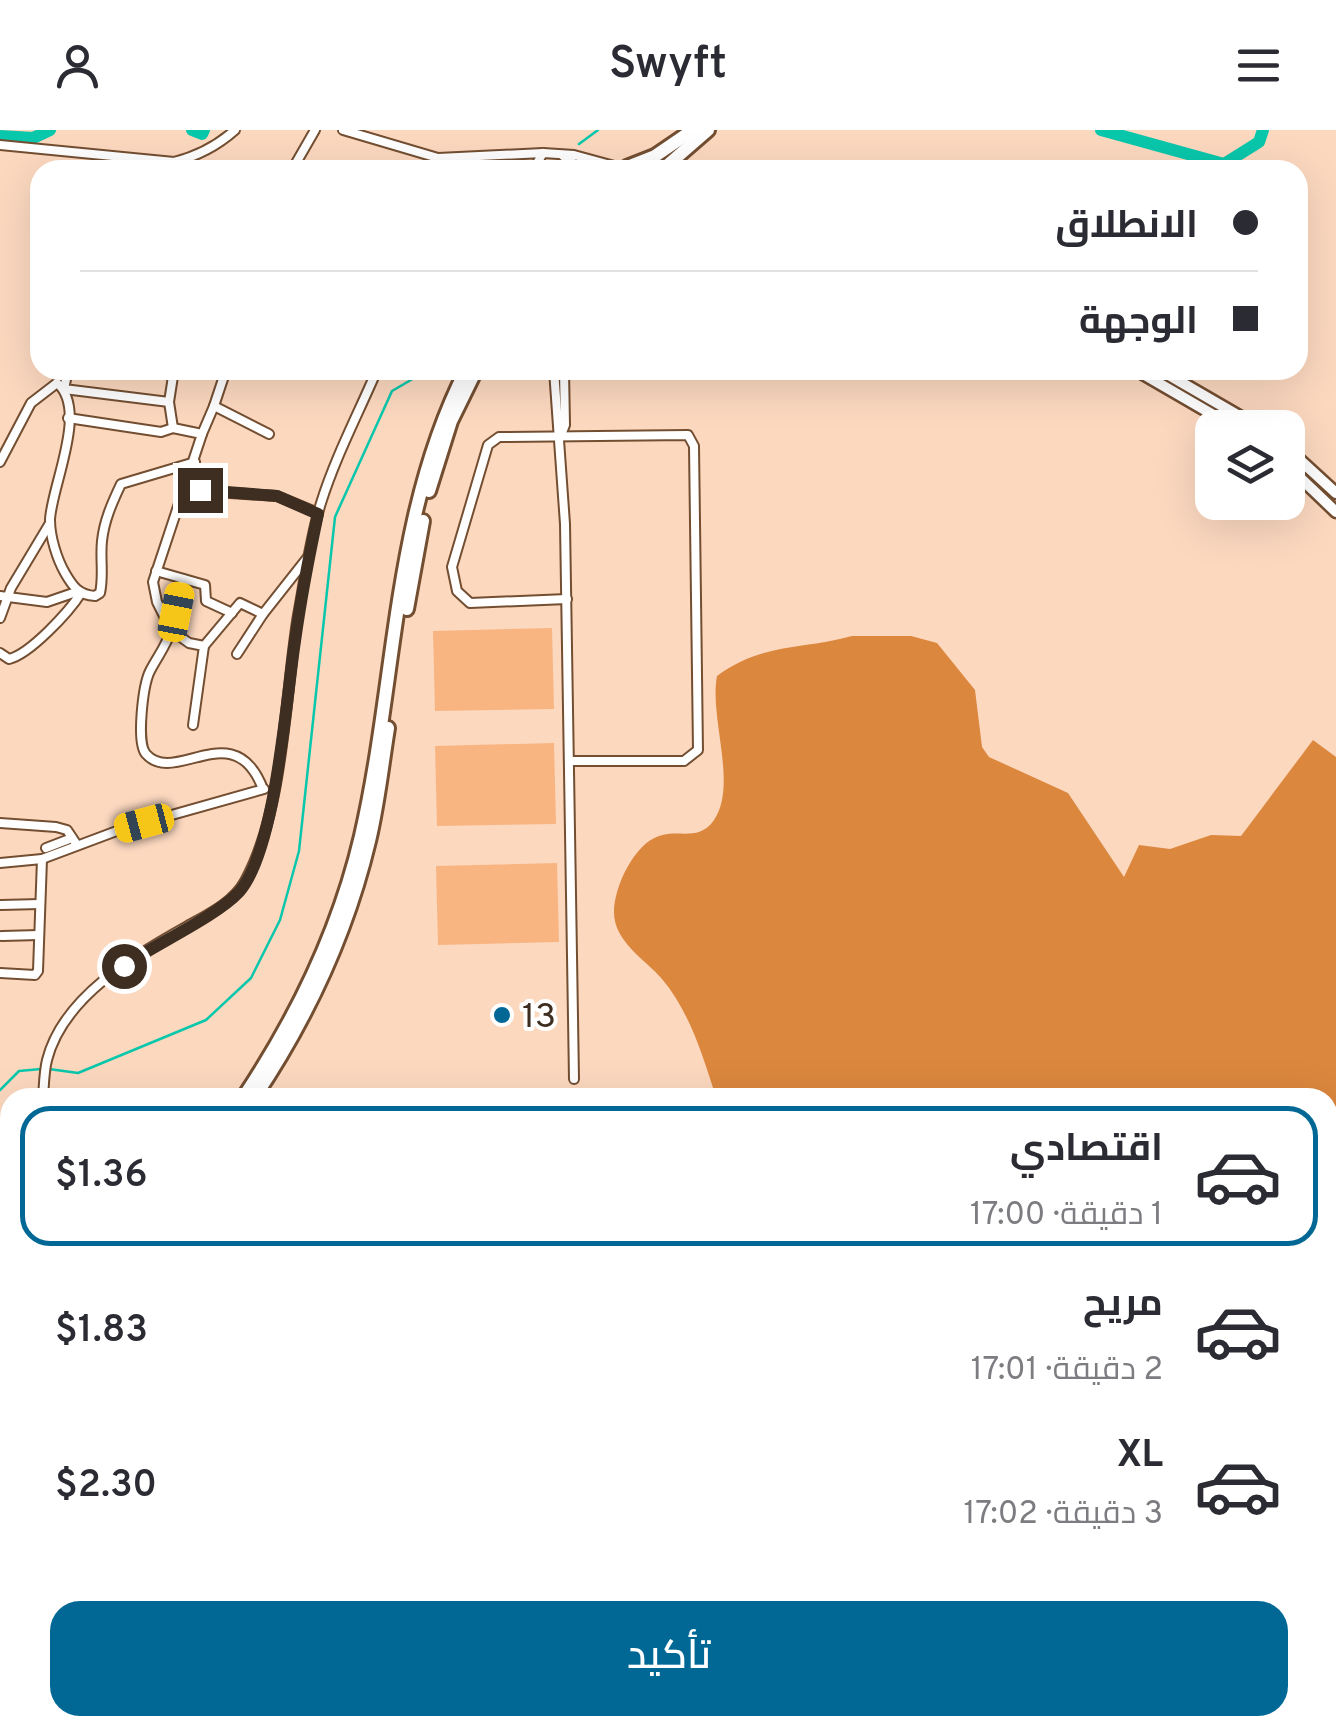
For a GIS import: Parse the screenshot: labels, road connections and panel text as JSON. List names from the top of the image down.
{
  "places": ["13"],
  "page": {
    "header": "Swyft",
    "banner": ["الانطلاق", "الوجهة"],
    "list": [
      {
        "name": "اقتصادي",
        "note": "1 دقيقة · 17:00",
        "value": "$1.36"
      },
      {
        "name": "مريح",
        "note": "2 دقيقة · 17:01",
        "value": "$1.83"
      },
      {
        "name": "XL",
        "note": "3 دقيقة · 17:02",
        "value": "$2.30"
      }
    ],
    "buttons": "تأكيد"
  }
}
